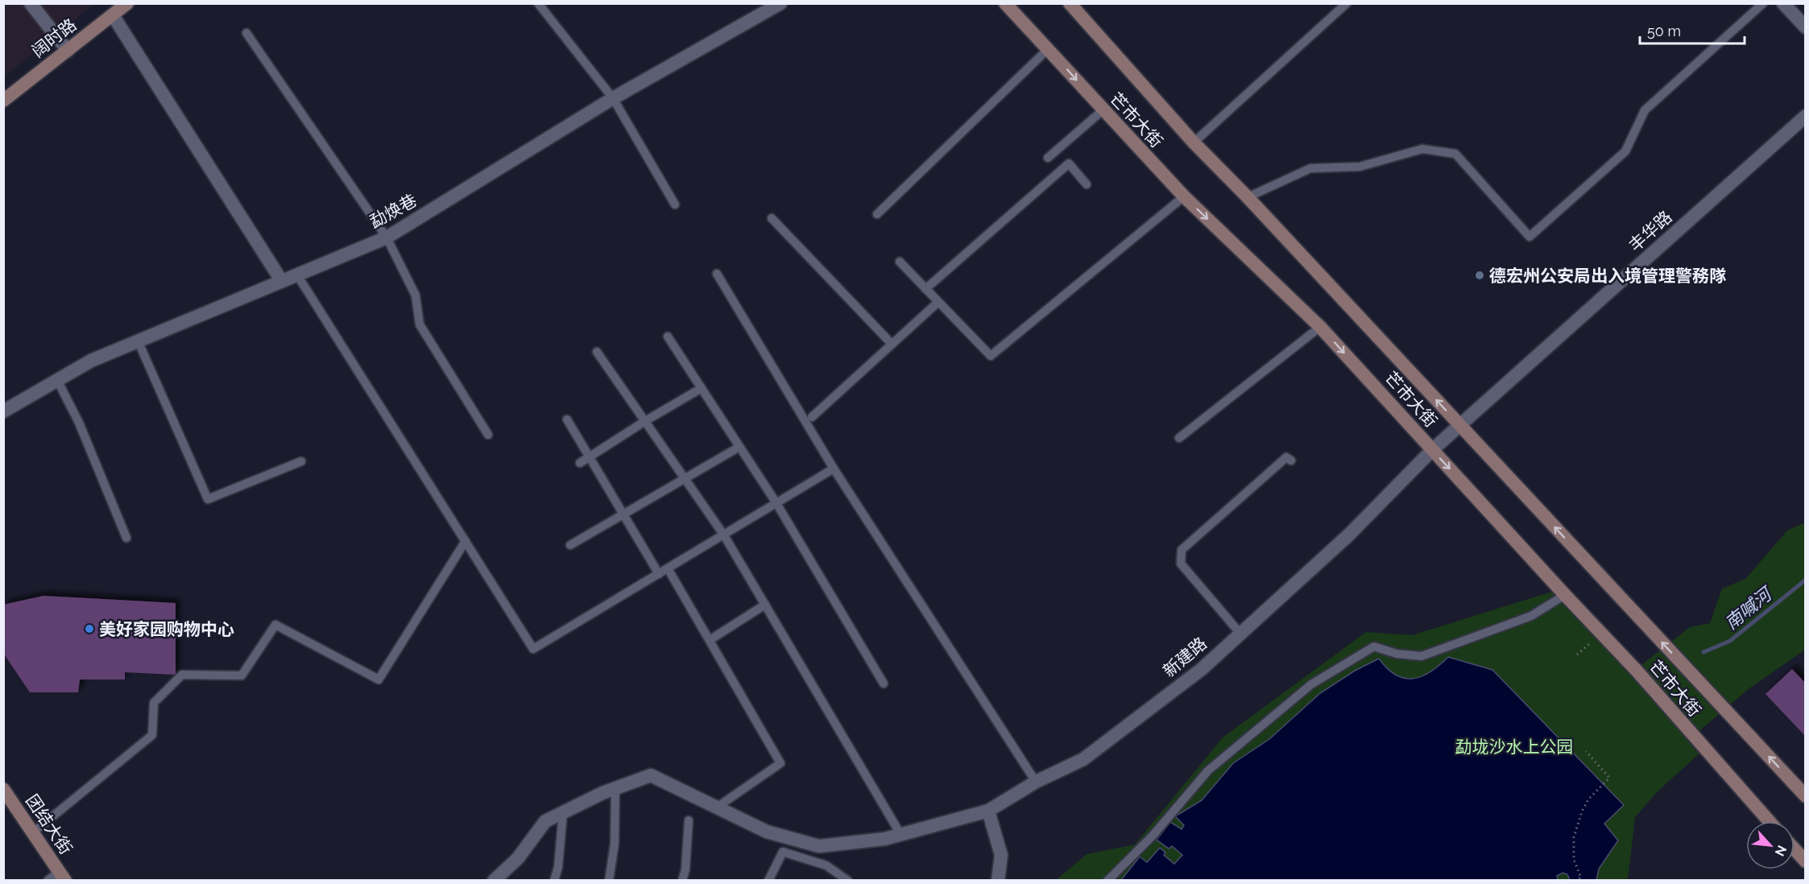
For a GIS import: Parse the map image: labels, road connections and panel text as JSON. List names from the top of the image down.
{
  "streets": {
    "main road": ["阔时路", "芒市大街", "团结大街"],
    "street": ["勐焕巷", "丰华路", "新建路"]
  },
  "crossings": [
    ["芒市大街", "丰华路"],
    ["芒市大街", "新建路"],
    ["丰华路", "新建路"]
  ],
  "water": ["南喊河"],
  "parks": ["勐垅沙水上公园"],
  "places": ["德宏州公安局出入境管理警務隊", "美好家园购物中心"],
  "scale_bar": "50 m",
  "north": "bottom right"
}
